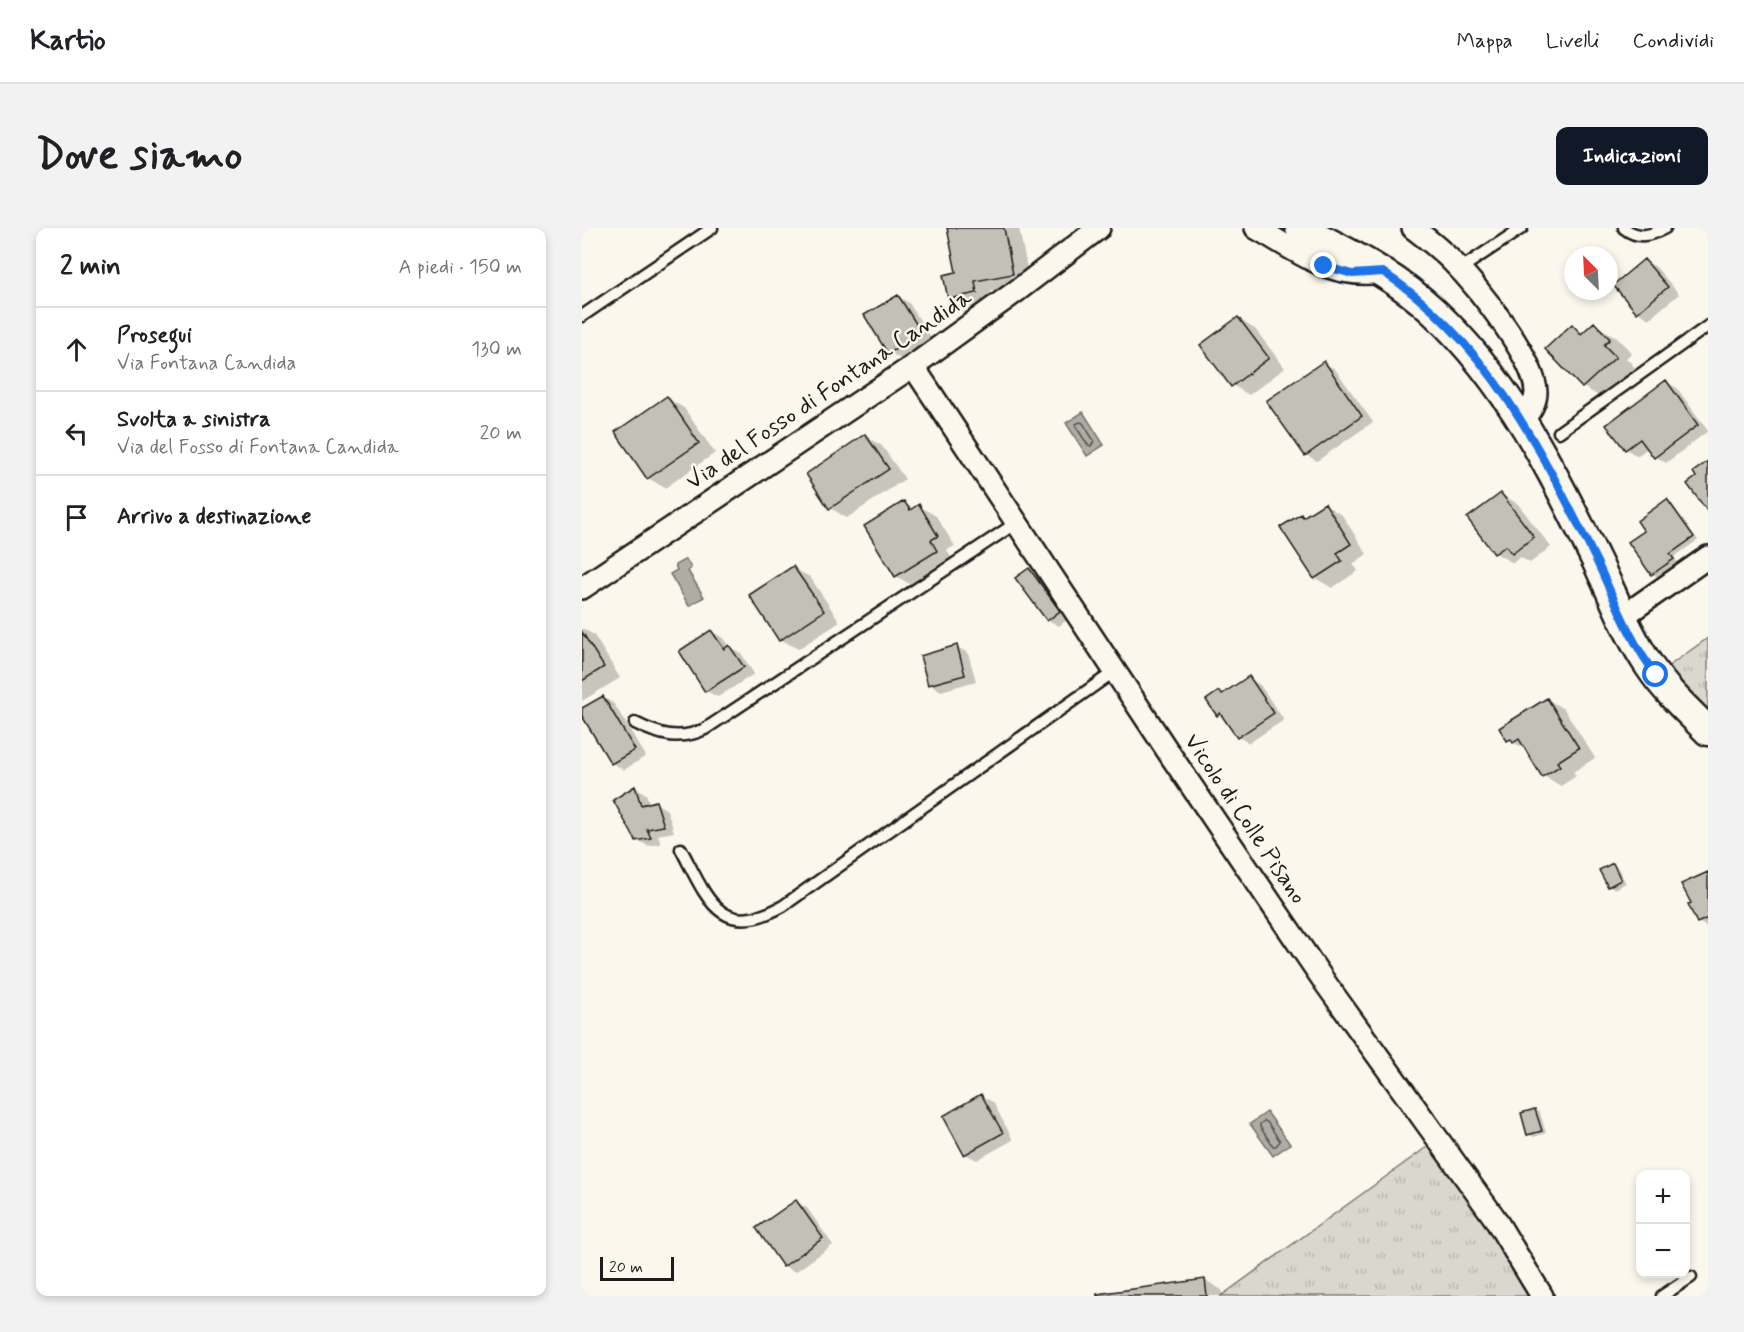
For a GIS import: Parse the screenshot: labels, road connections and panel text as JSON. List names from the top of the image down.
{
  "streets": {
    "street": ["Via del Fosso di Fontana Candida", "Vicolo di Colle Pisano"]
  },
  "crossings": [
    ["Via del Fosso di Fontana Candida", "Vicolo di Colle Pisano"]
  ],
  "scale_bar": "20 m",
  "north": "top left",
  "page": {
    "header": "Kartio",
    "nav": ["Mappa", "Livelli", "Condividi"],
    "buttons": "Indicazioni",
    "title": "Dove siamo",
    "heading": ["2 min", "A piedi · 150 m"],
    "list": [
      ["Prosegui", "Via Fontana Candida", "130 m"],
      ["Svolta a sinistra", "Via del Fosso di Fontana Candida", "20 m"],
      "Arrivo a destinazione"
    ],
    "map_buttons": ["+", "−"],
    "scale": "20 m"
  }
}
